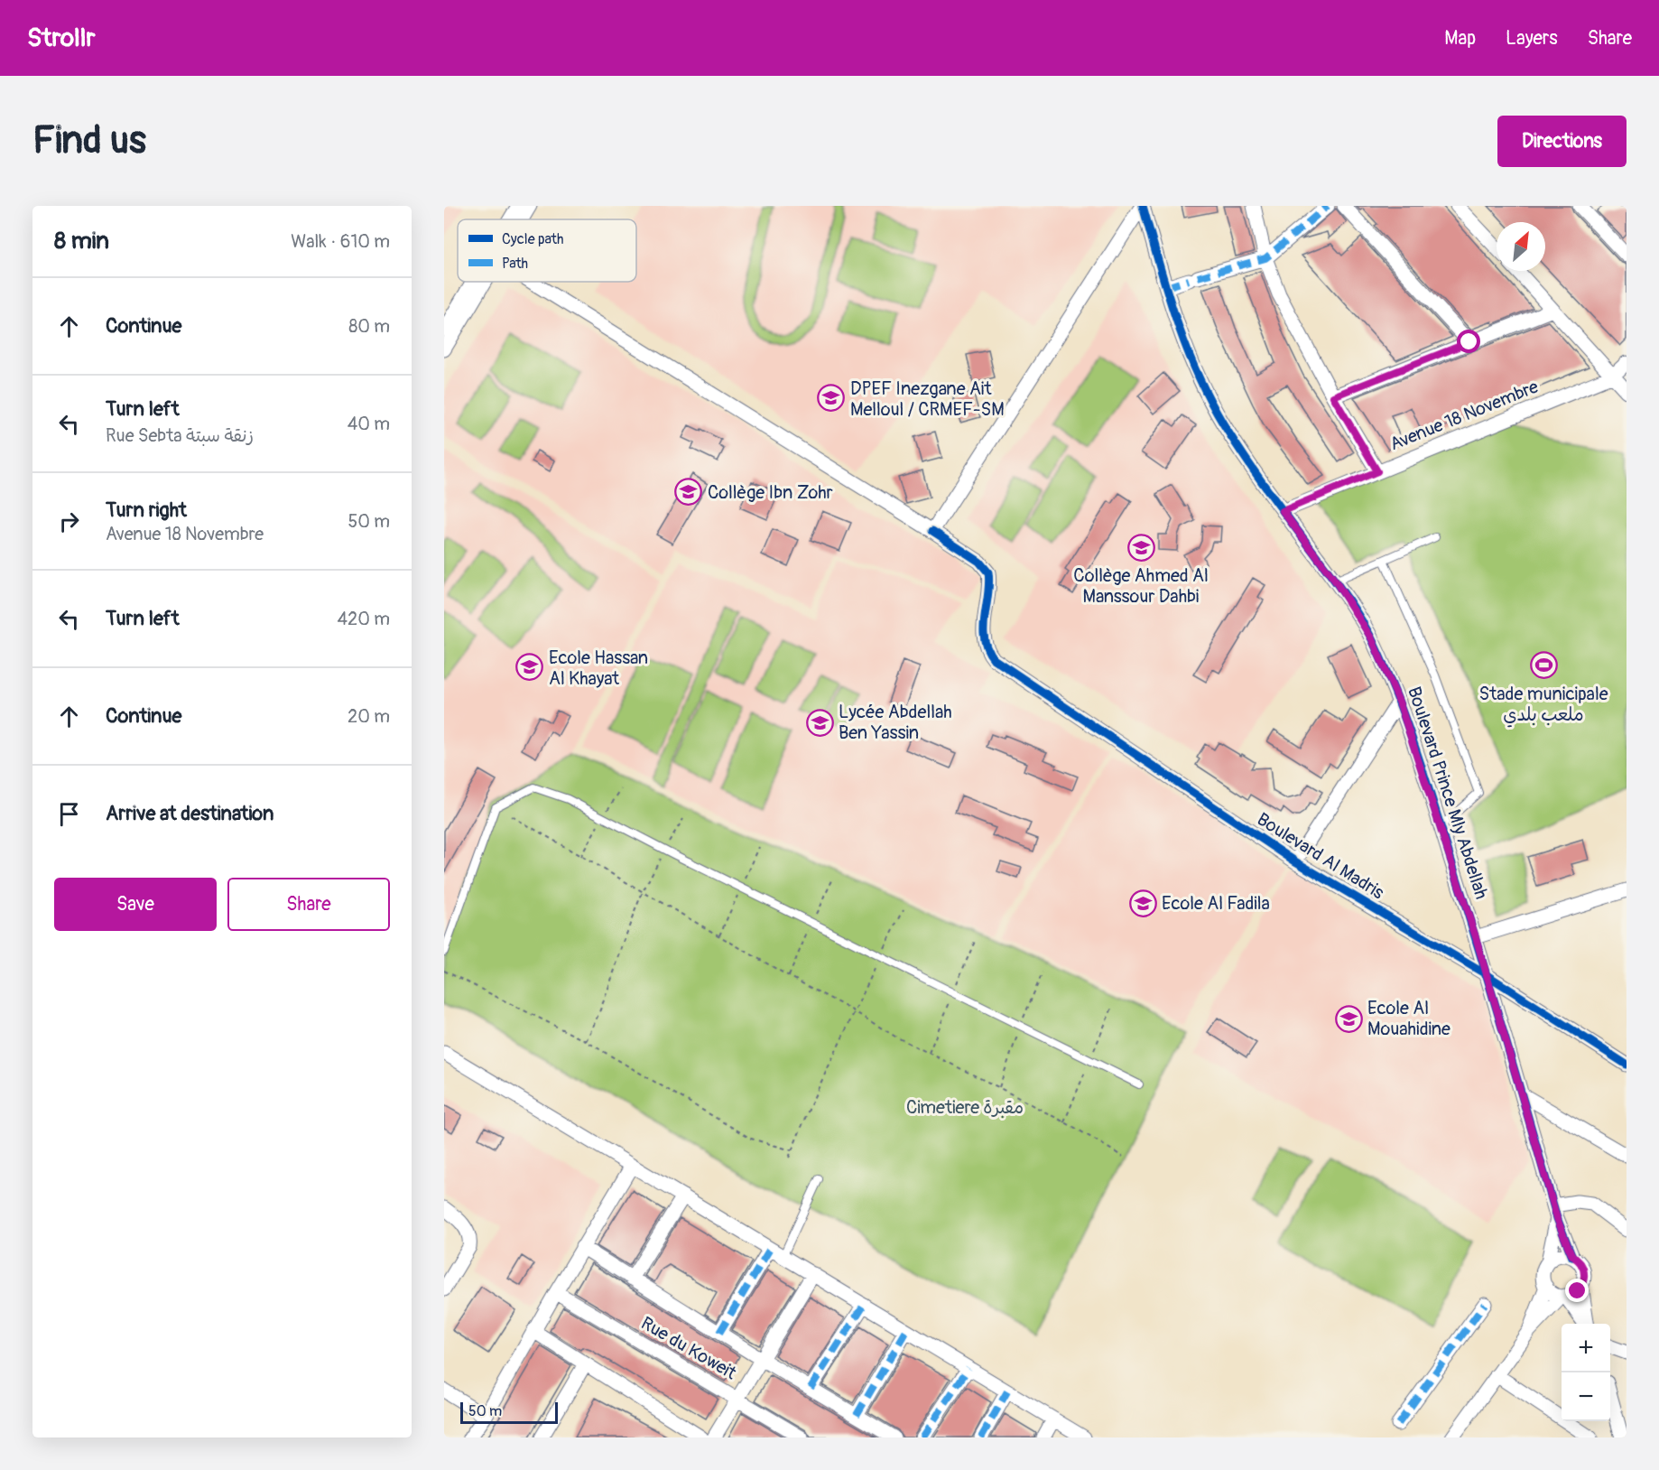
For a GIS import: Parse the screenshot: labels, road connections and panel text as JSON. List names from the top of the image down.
{
  "streets": {
    "street": [
      "Avenue 18 Novembre",
      "Boulevard Prince Mly Abdellah",
      "Boulevard Al Madris",
      "Rue du Koweit"
    ]
  },
  "crossings": [
    ["Avenue 18 Novembre", "Boulevard Prince Mly Abdellah"],
    ["Boulevard Prince Mly Abdellah", "Boulevard Al Madris"]
  ],
  "parks": ["Cimetiere مقبرة"],
  "places": {
    "school or university": [
      "DPEF Inezgane Ait Melloul / CRMEF-SM",
      "Collège Ibn Zohr",
      "Collège Ahmed Al Manssour Dahbi",
      "Ecole Hassan Al Khayat",
      "Lycée Abdellah Ben Yassin",
      "Ecole Al Fadila",
      "Ecole Al Mouahidine"
    ],
    "sports": ["Stade municipale ملعب بلدي"]
  },
  "legend": ["Cycle path", "Path"],
  "scale_bar": "50 m",
  "north": "top right",
  "page": {
    "header": "Strollr",
    "nav": ["Map", "Layers", "Share"],
    "buttons": [
      "Directions",
      ["Save", "Share"]
    ],
    "title": "Find us",
    "heading": ["8 min", "Walk · 610 m"],
    "list": [
      ["Continue", "80 m"],
      ["Turn left", "Rue Sebta زنقة سبتة", "40 m"],
      ["Turn right", "Avenue 18 Novembre", "50 m"],
      ["Turn left", "420 m"],
      ["Continue", "20 m"],
      "Arrive at destination"
    ],
    "map_buttons": ["+", "−"],
    "scale": "50 m"
  }
}
